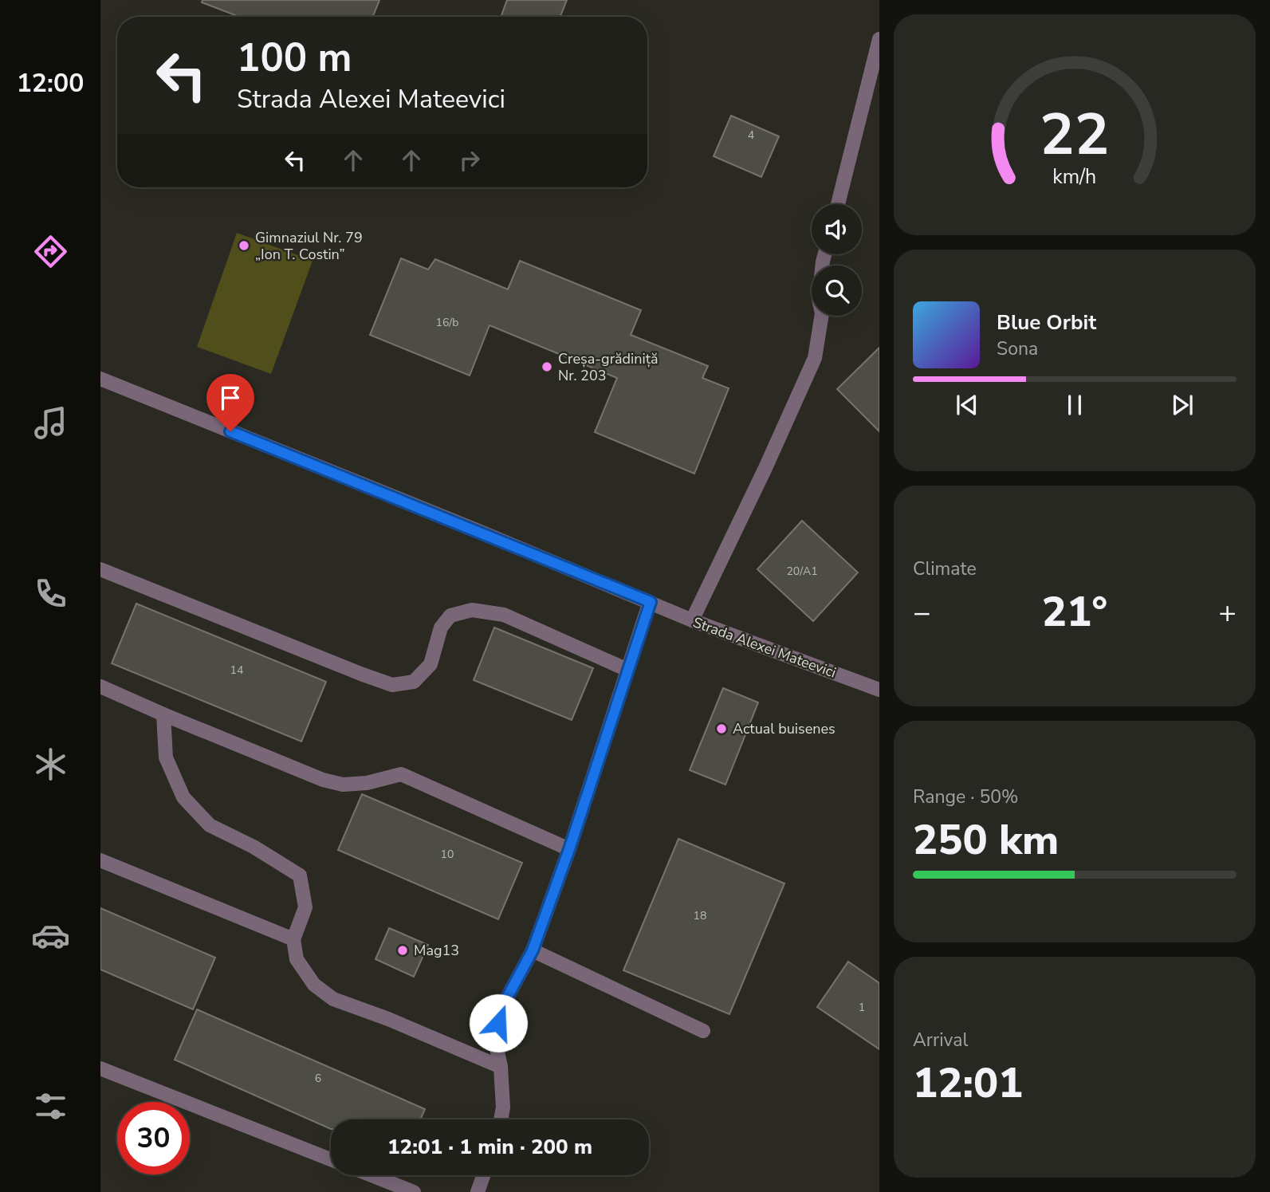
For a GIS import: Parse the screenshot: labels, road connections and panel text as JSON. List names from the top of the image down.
{
  "streets": {
    "street": ["Strada Alexei Mateevici"]
  },
  "places": [
    "Gimnaziul Nr. 79 „Ion T. Costin”",
    "Creșa-grădiniță Nr. 203",
    "Actual buisenes",
    "Mag13"
  ],
  "house_numbers": [
    "4",
    "16/b",
    "20/A1",
    "14",
    "10",
    "18",
    "1",
    "6"
  ],
  "page": {
    "tabs": "12:00",
    "turn": ["100 m", "Strada Alexei Mateevici"],
    "song": ["Blue Orbit", "Sona"],
    "tile": [
      "Climate",
      ["Range · 50%", "250 km"],
      ["Arrival", "12:01"]
    ],
    "heat": ["−", "21°", "+"],
    "limit": "30",
    "trip": "12:01 · 1 min · 200 m",
    "gauge": ["22", "km/h"]
  }
}
